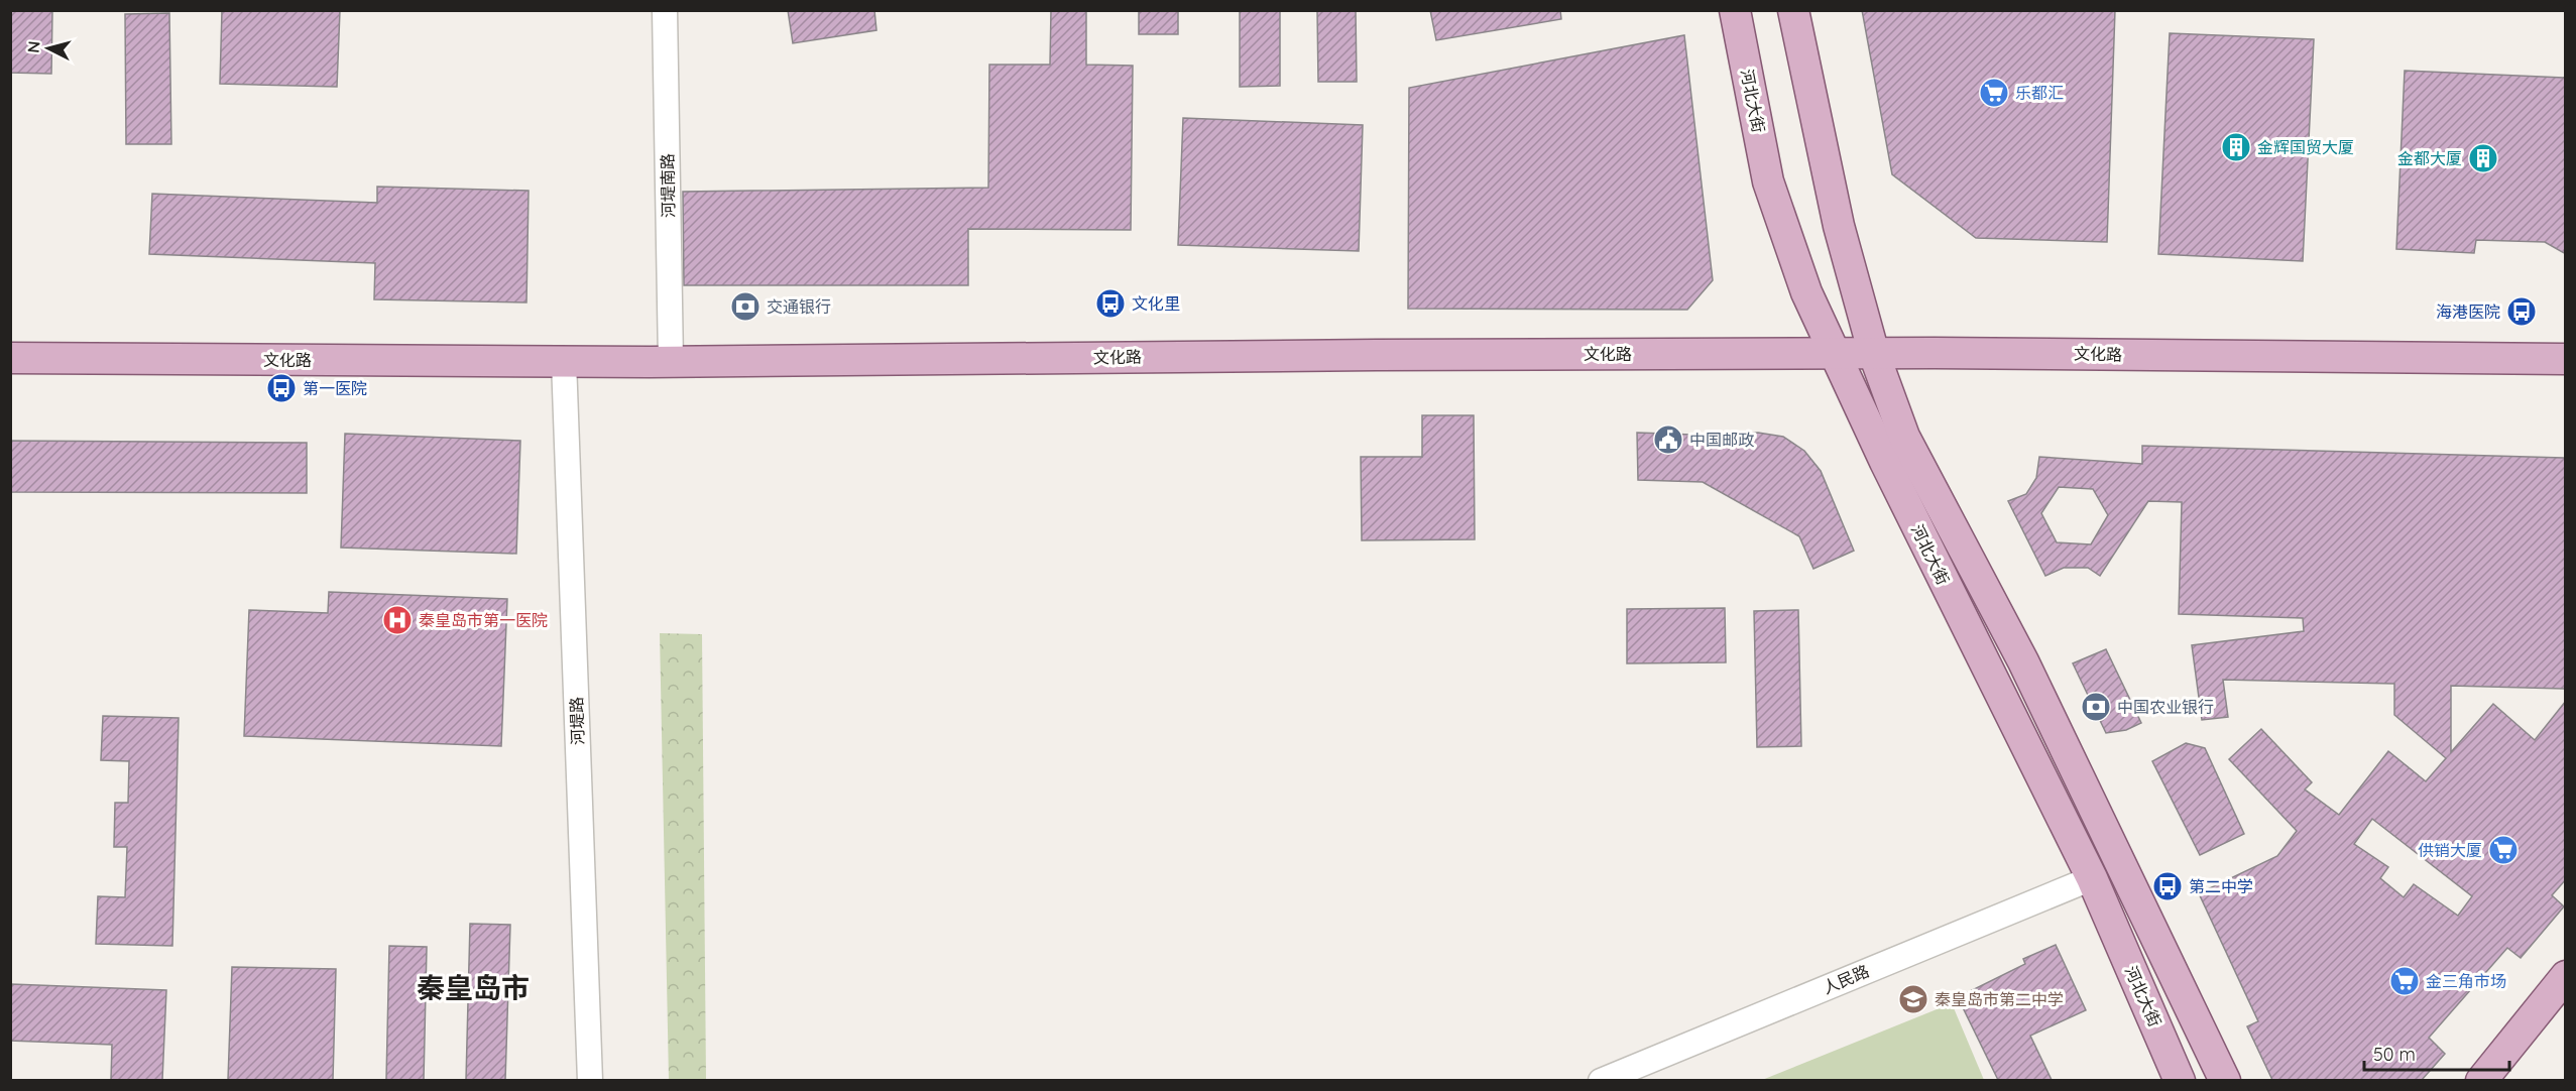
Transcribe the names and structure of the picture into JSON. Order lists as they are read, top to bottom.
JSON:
{
  "streets": {
    "main road": ["河北大街", "文化路"],
    "street": ["河堤南路", "河堤路", "人民路"]
  },
  "crossings": [
    ["河北大街", "文化路"],
    ["河北大街", "人民路"],
    ["河堤南路", "文化路"],
    ["文化路", "河堤路"]
  ],
  "districts": ["秦皇岛市"],
  "places": {
    "supermarket": ["乐都汇", "供销大厦", "金三角市场"],
    "building": ["金辉国贸大厦", "金都大厦"],
    "bus stop": [
      "文化里",
      "海港医院",
      "第一医院",
      "第二中学"
    ],
    "bank": ["交通银行", "中国农业银行"],
    "public building": ["中国邮政"],
    "hospital": ["秦皇岛市第一医院"],
    "school or university": ["秦皇岛市第二中学"]
  },
  "scale_bar": "50 m",
  "north": "left"
}
